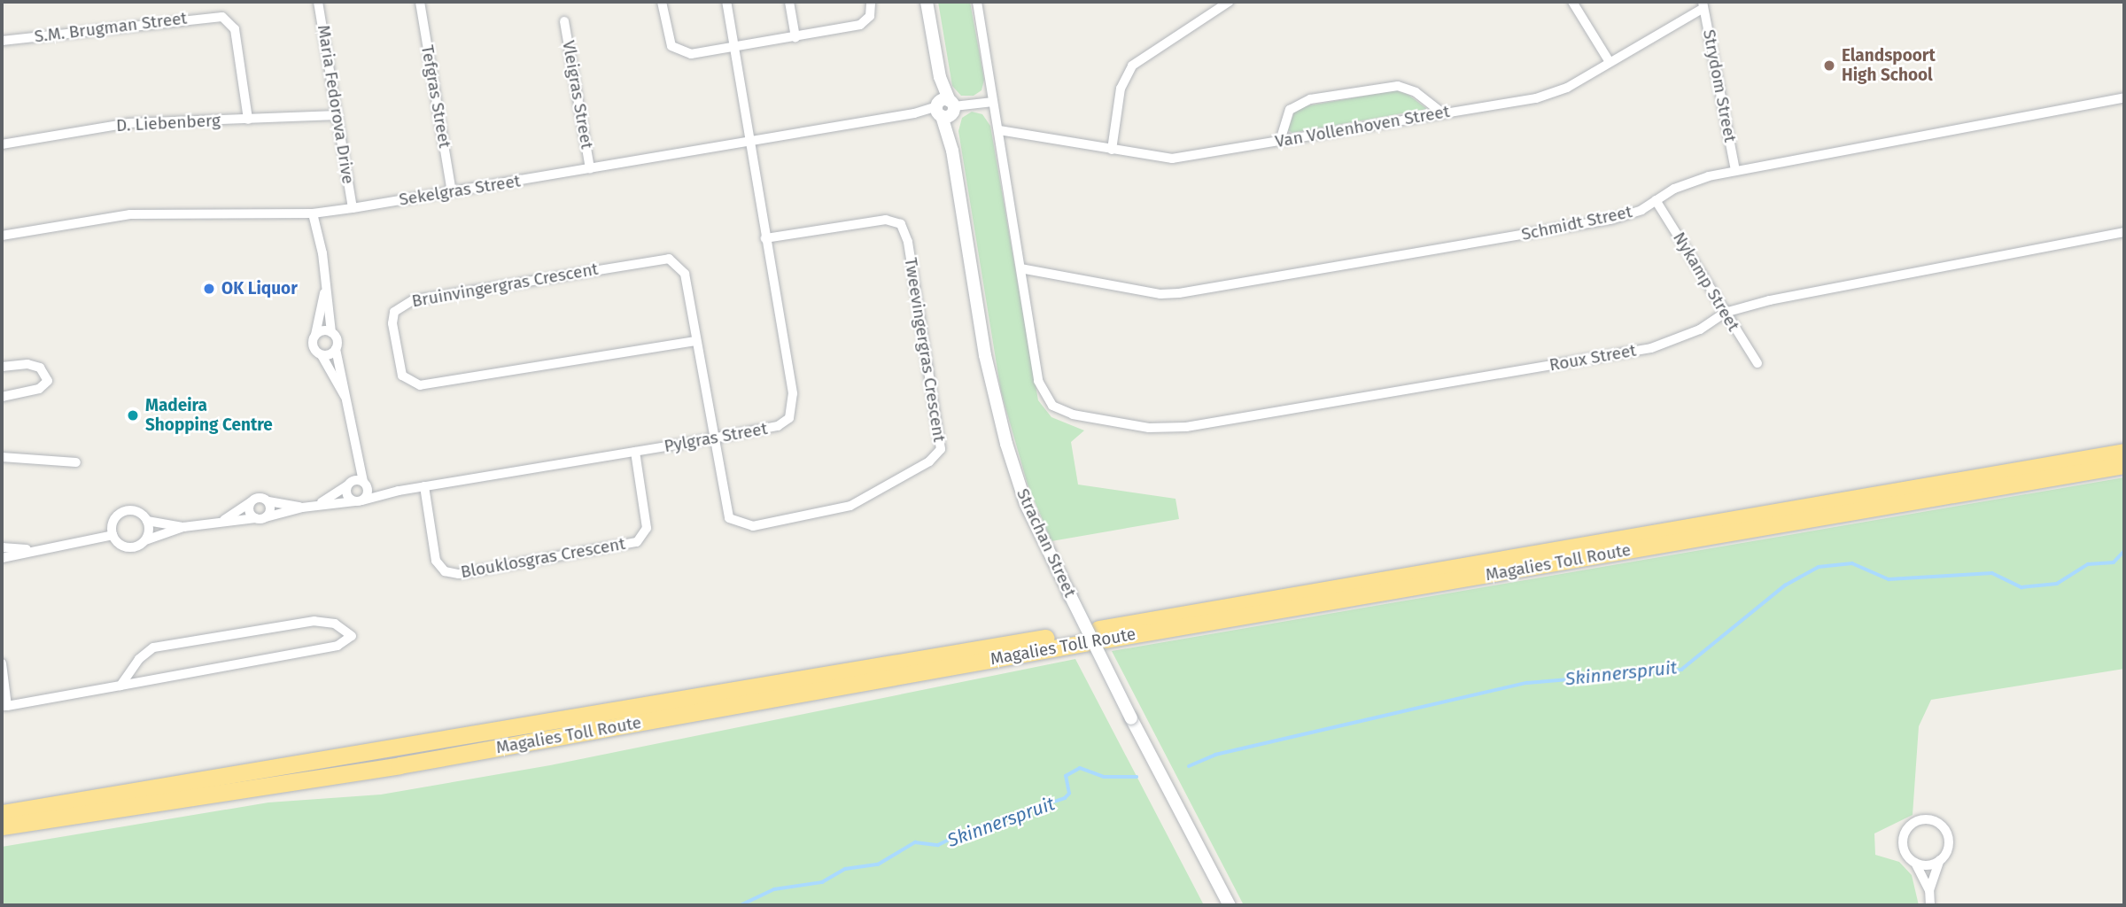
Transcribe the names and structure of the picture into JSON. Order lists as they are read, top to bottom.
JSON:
{
  "streets": {
    "highway": ["Magalies Toll Route"],
    "street": [
      "S.M. Brugman Street",
      "Strydom Street",
      "Vleigras Street",
      "Tefgras Street",
      "Maria Fedorova Drive",
      "D. Liebenberg",
      "Van Vollenhoven Street",
      "Sekelgras Street",
      "Schmidt Street",
      "Nykamp Street",
      "Bruinvingergras Crescent",
      "Tweevingergras Crescent",
      "Roux Street",
      "Pylgras Street",
      "Strachan Street",
      "Blouklosgras Crescent"
    ]
  },
  "crossings": [
    ["S.M. Brugman Street", "D. Liebenberg"],
    ["Strydom Street", "Van Vollenhoven Street"],
    ["Strydom Street", "Schmidt Street"],
    ["Vleigras Street", "Sekelgras Street"],
    ["Tefgras Street", "Sekelgras Street"],
    ["Maria Fedorova Drive", "D. Liebenberg"],
    ["Maria Fedorova Drive", "Sekelgras Street"],
    ["Sekelgras Street", "Pylgras Street"],
    ["Sekelgras Street", "Strachan Street"],
    ["Schmidt Street", "Nykamp Street"],
    ["Schmidt Street", "Roux Street"],
    ["Nykamp Street", "Roux Street"],
    ["Bruinvingergras Crescent", "Tweevingergras Crescent"],
    ["Bruinvingergras Crescent", "Pylgras Street"],
    ["Tweevingergras Crescent", "Pylgras Street"],
    ["Pylgras Street", "Blouklosgras Crescent"]
  ],
  "water": ["Skinnerspruit"],
  "places": ["Elandspoort High School", "OK Liquor", "Madeira Shopping Centre"]
}
